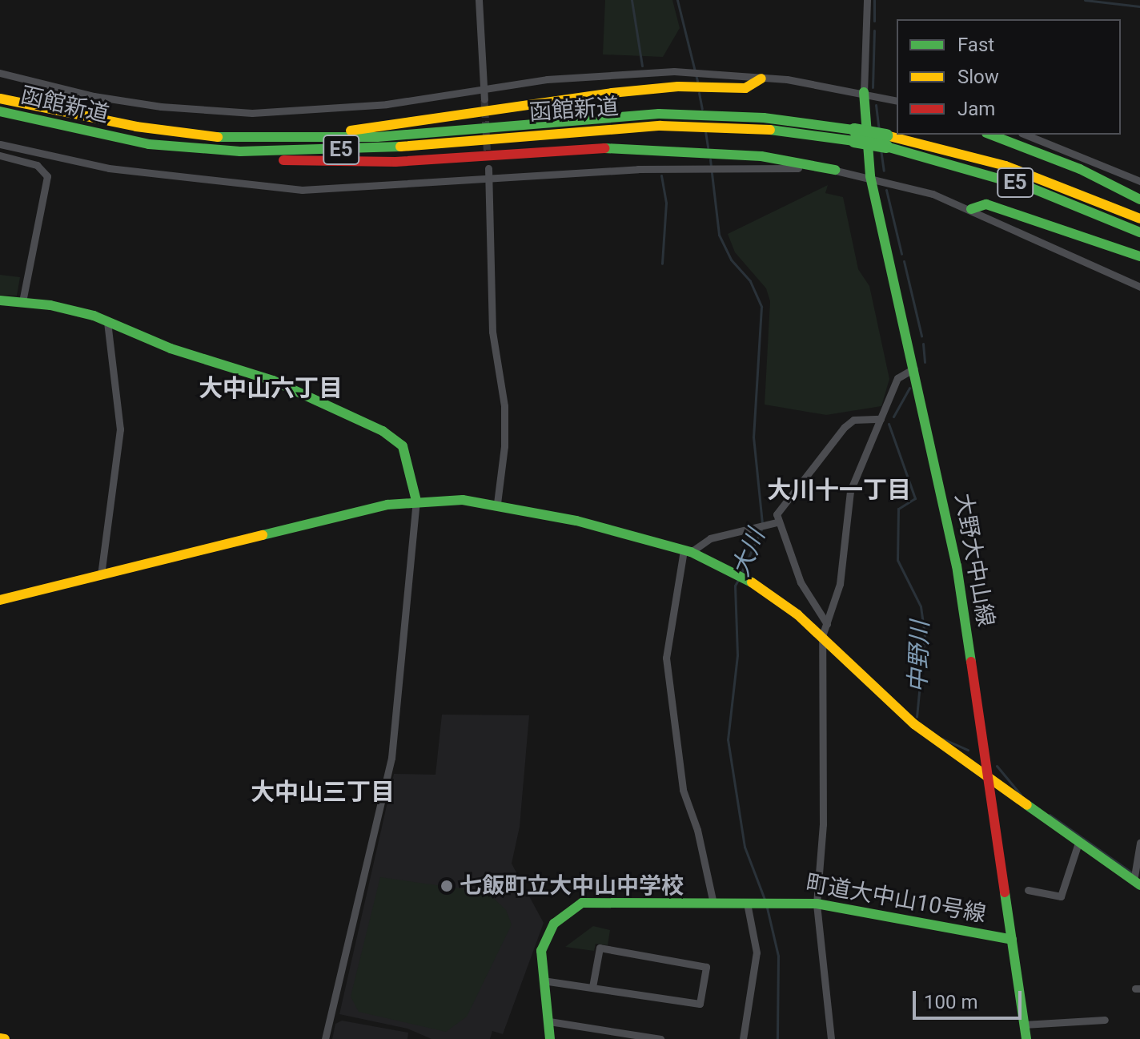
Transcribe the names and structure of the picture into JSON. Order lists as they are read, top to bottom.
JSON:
{
  "streets": {
    "main road": [
      "函館新道",
      "E5",
      "大野大中山線",
      "町道大中山10号線"
    ]
  },
  "crossings": [
    ["大野大中山線", "町道大中山10号線"]
  ],
  "districts": ["大中山六丁目", "大川十一丁目", "大中山三丁目"],
  "water": ["大川", "中野川"],
  "places": ["七飯町立大中山中学校"],
  "legend": ["Fast", "Slow", "Jam"],
  "scale_bar": "100 m"
}
